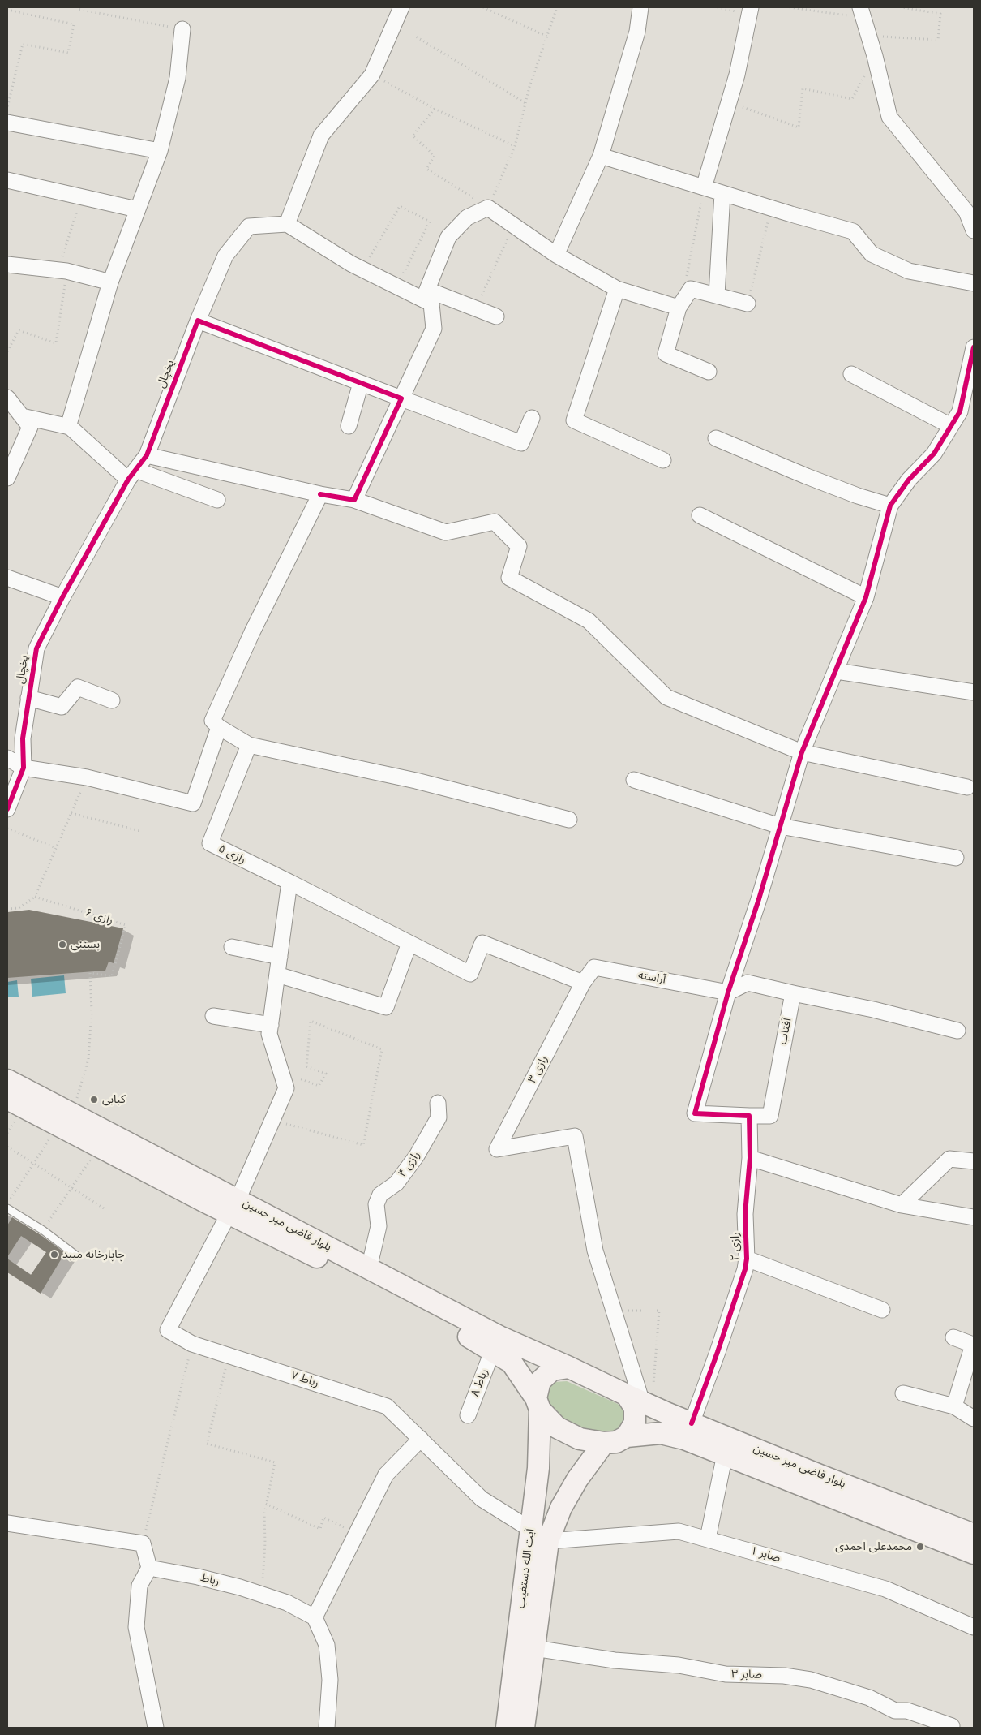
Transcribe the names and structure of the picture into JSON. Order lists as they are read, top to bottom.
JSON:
{
  "streets": {
    "main road": ["بلوار قاضی میر حسین", "آیت الله دستغیب"],
    "street": [
      "یخچال",
      "رازی ۵",
      "آراسته",
      "آفتاب",
      "رازی ۳",
      "رازی ۴",
      "رازی ۲",
      "رباط ۷",
      "رباط ۸",
      "صابر ۱",
      "رباط",
      "صابر ۳"
    ],
    "path": ["رازی ۶"]
  },
  "crossings": [
    ["رازی ۶", "بلوار قاضی میر حسین"],
    ["آراسته", "رازی ۳"],
    ["آفتاب", "رازی ۲"],
    ["رازی ۳", "بلوار قاضی میر حسین"],
    ["رازی ۴", "بلوار قاضی میر حسین"],
    ["بلوار قاضی میر حسین", "رازی ۲"],
    ["بلوار قاضی میر حسین", "رباط ۷"],
    ["بلوار قاضی میر حسین", "رباط ۸"],
    ["بلوار قاضی میر حسین", "آیت الله دستغیب"],
    ["رباط ۷", "صابر ۱"],
    ["رباط ۷", "آیت الله دستغیب"],
    ["صابر ۱", "آیت الله دستغیب"],
    ["آیت الله دستغیب", "صابر ۳"]
  ],
  "places": [
    "بستنی",
    "کبابی",
    "چاپارخانه میبد",
    "محمدعلی احمدی"
  ]
}
